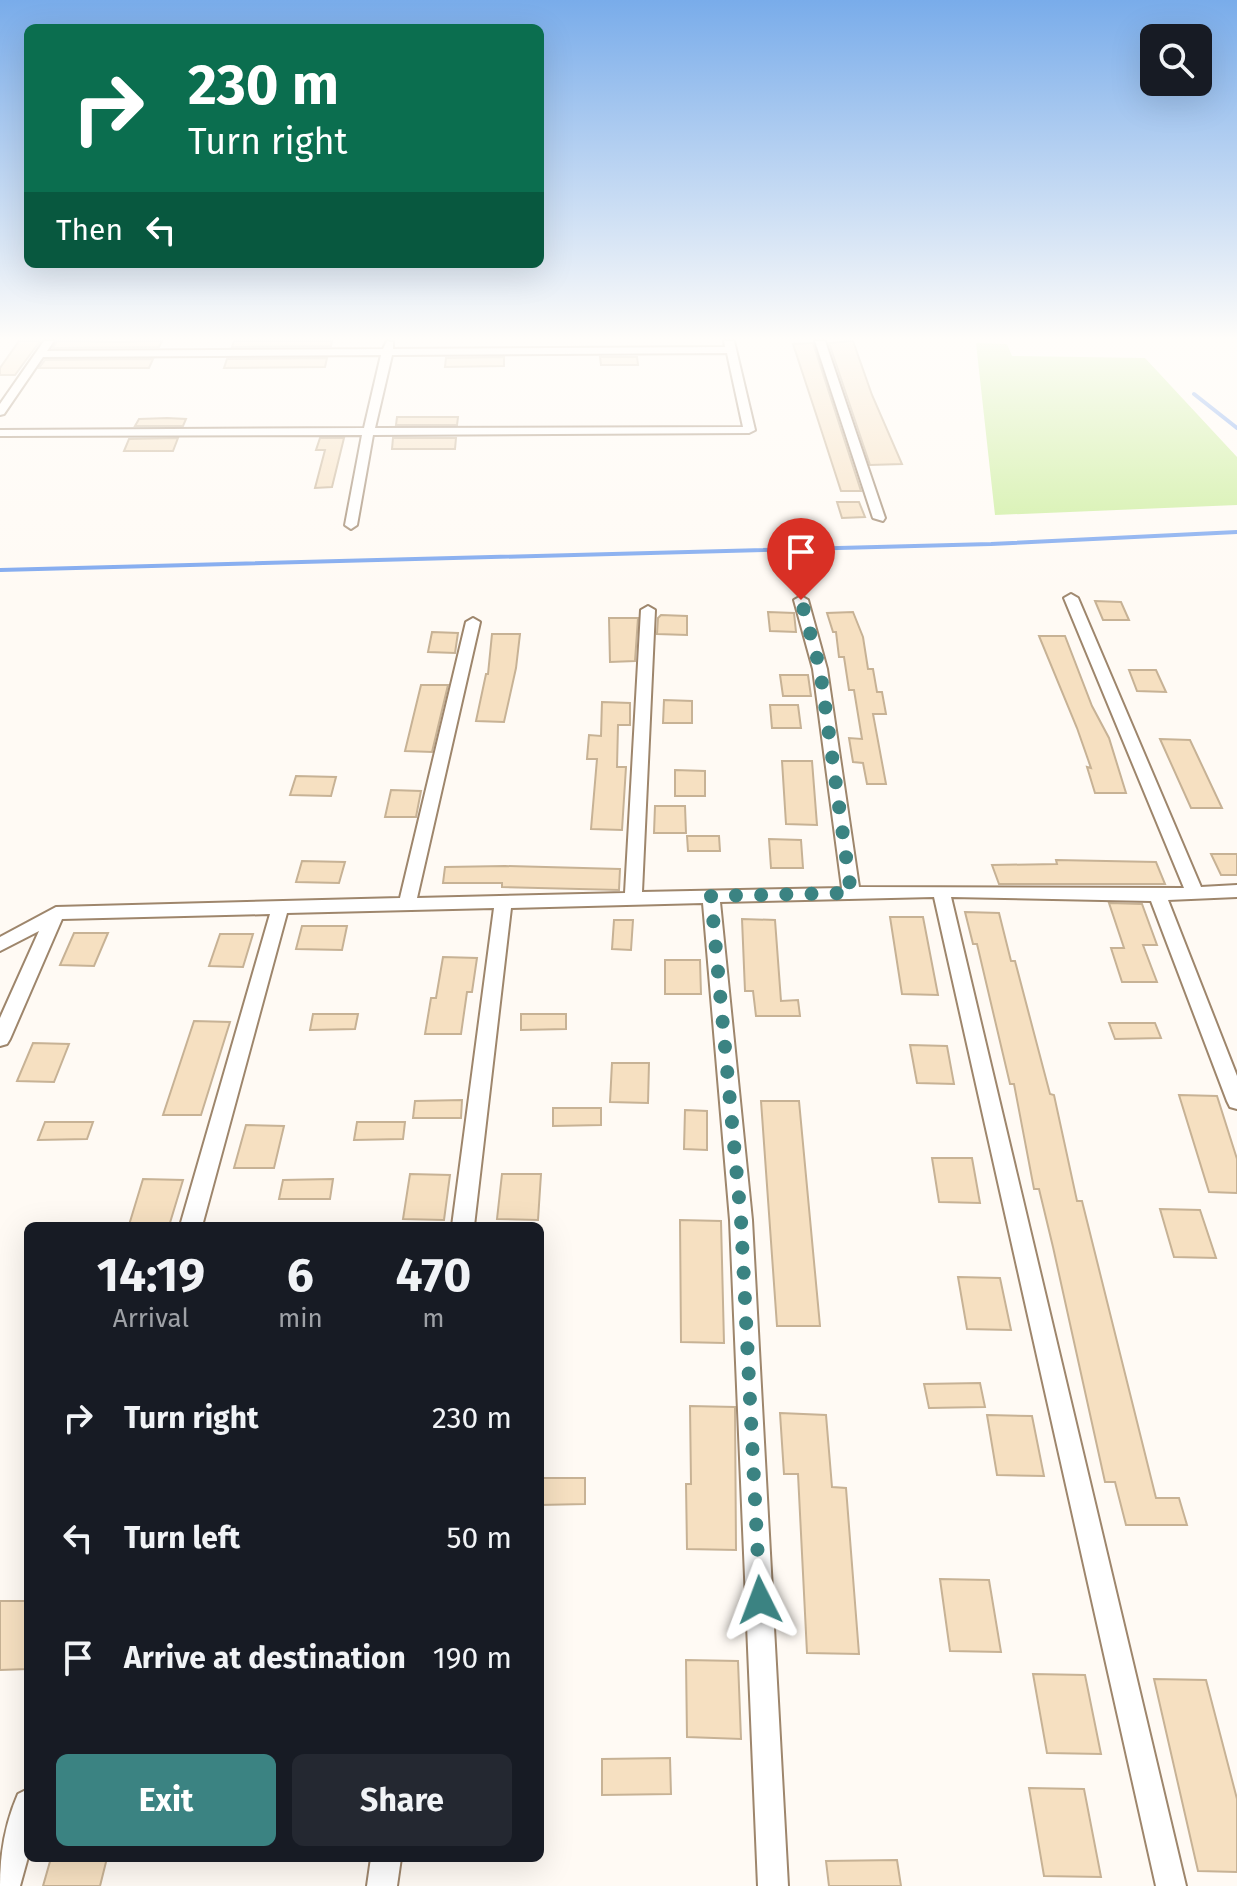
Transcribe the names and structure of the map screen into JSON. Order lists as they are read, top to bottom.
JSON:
{
  "page": {
    "turn": ["230 m", "Turn right"],
    "then": "Then",
    "eta": [
      "14:19",
      "Arrival",
      "6",
      "min",
      "470",
      "m"
    ],
    "list": [
      {
        "name": "Turn right",
        "value": "230 m"
      },
      {
        "name": "Turn left",
        "value": "50 m"
      },
      {
        "name": "Arrive at destination",
        "value": "190 m"
      }
    ],
    "buttons": ["Exit", "Share"]
  }
}
